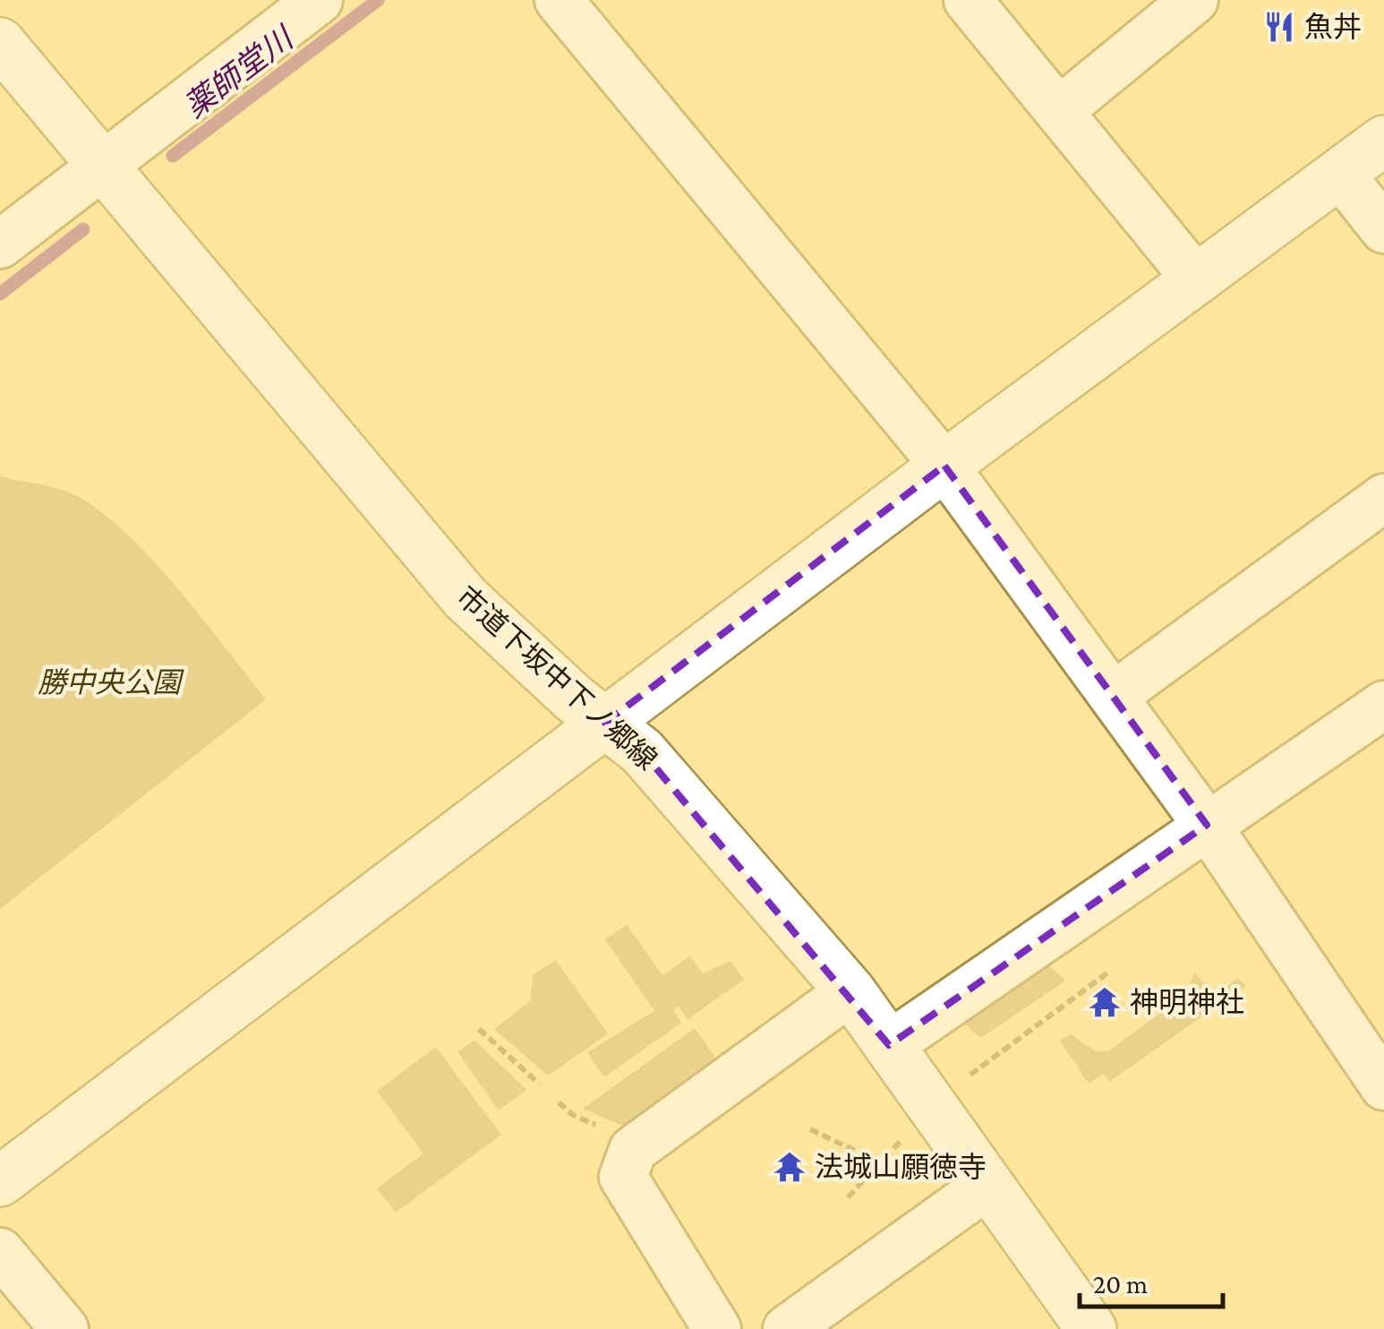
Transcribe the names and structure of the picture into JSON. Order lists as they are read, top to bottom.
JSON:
{
  "streets": {
    "street": ["市道下坂中下ノ郷線"]
  },
  "water": ["薬師堂川"],
  "parks": ["勝中央公園"],
  "places": {
    "restaurant": ["魚丼"],
    "temple": ["神明神社", "法城山願徳寺"]
  },
  "scale_bar": "20 m"
}
